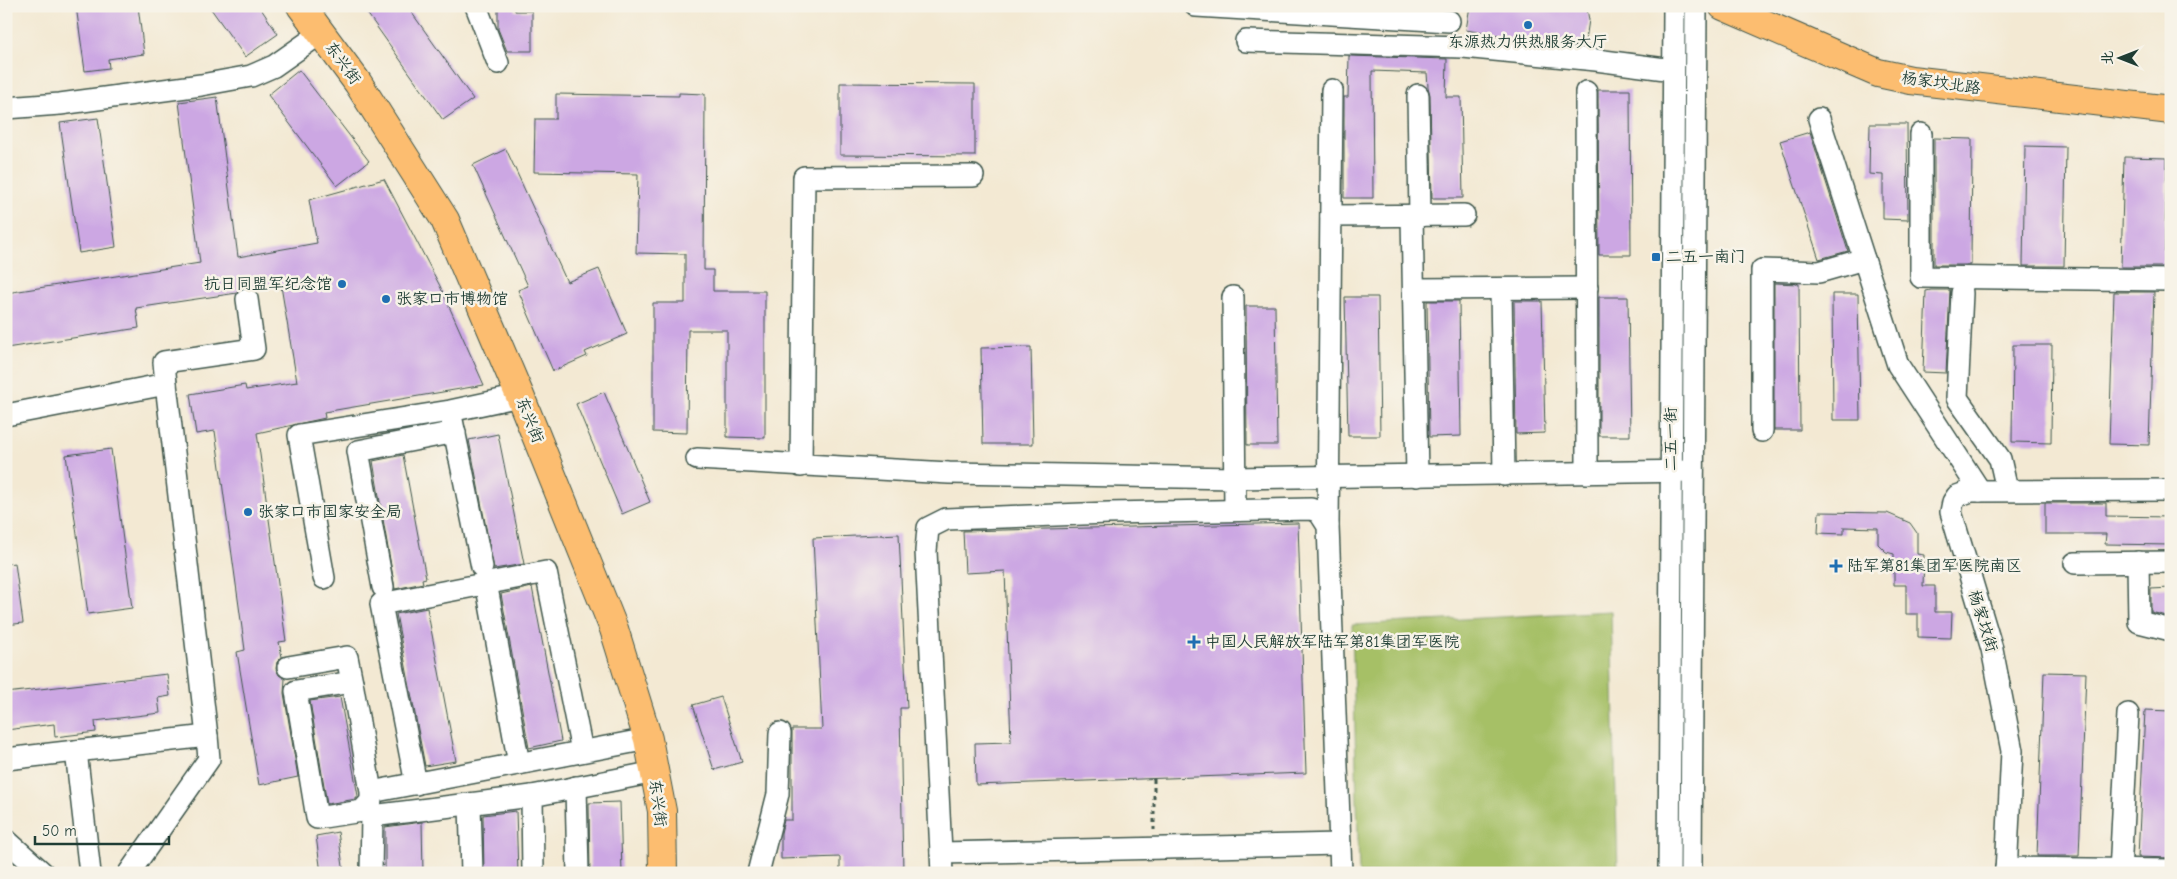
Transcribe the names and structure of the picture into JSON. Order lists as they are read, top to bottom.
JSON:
{
  "streets": {
    "main road": ["东兴街", "杨家坟北路"],
    "street": ["二五一街", "杨家坟街"]
  },
  "places": {
    "other": [
      "东源热力供热服务大厅",
      "抗日同盟军纪念馆",
      "张家口市博物馆",
      "张家口市国家安全局"
    ],
    "transit": ["二五一南门"],
    "health": ["陆军第81集团军医院南区", "中国人民解放军陆军第81集团军医院"]
  },
  "scale_bar": "50 m",
  "north": "left"
}
